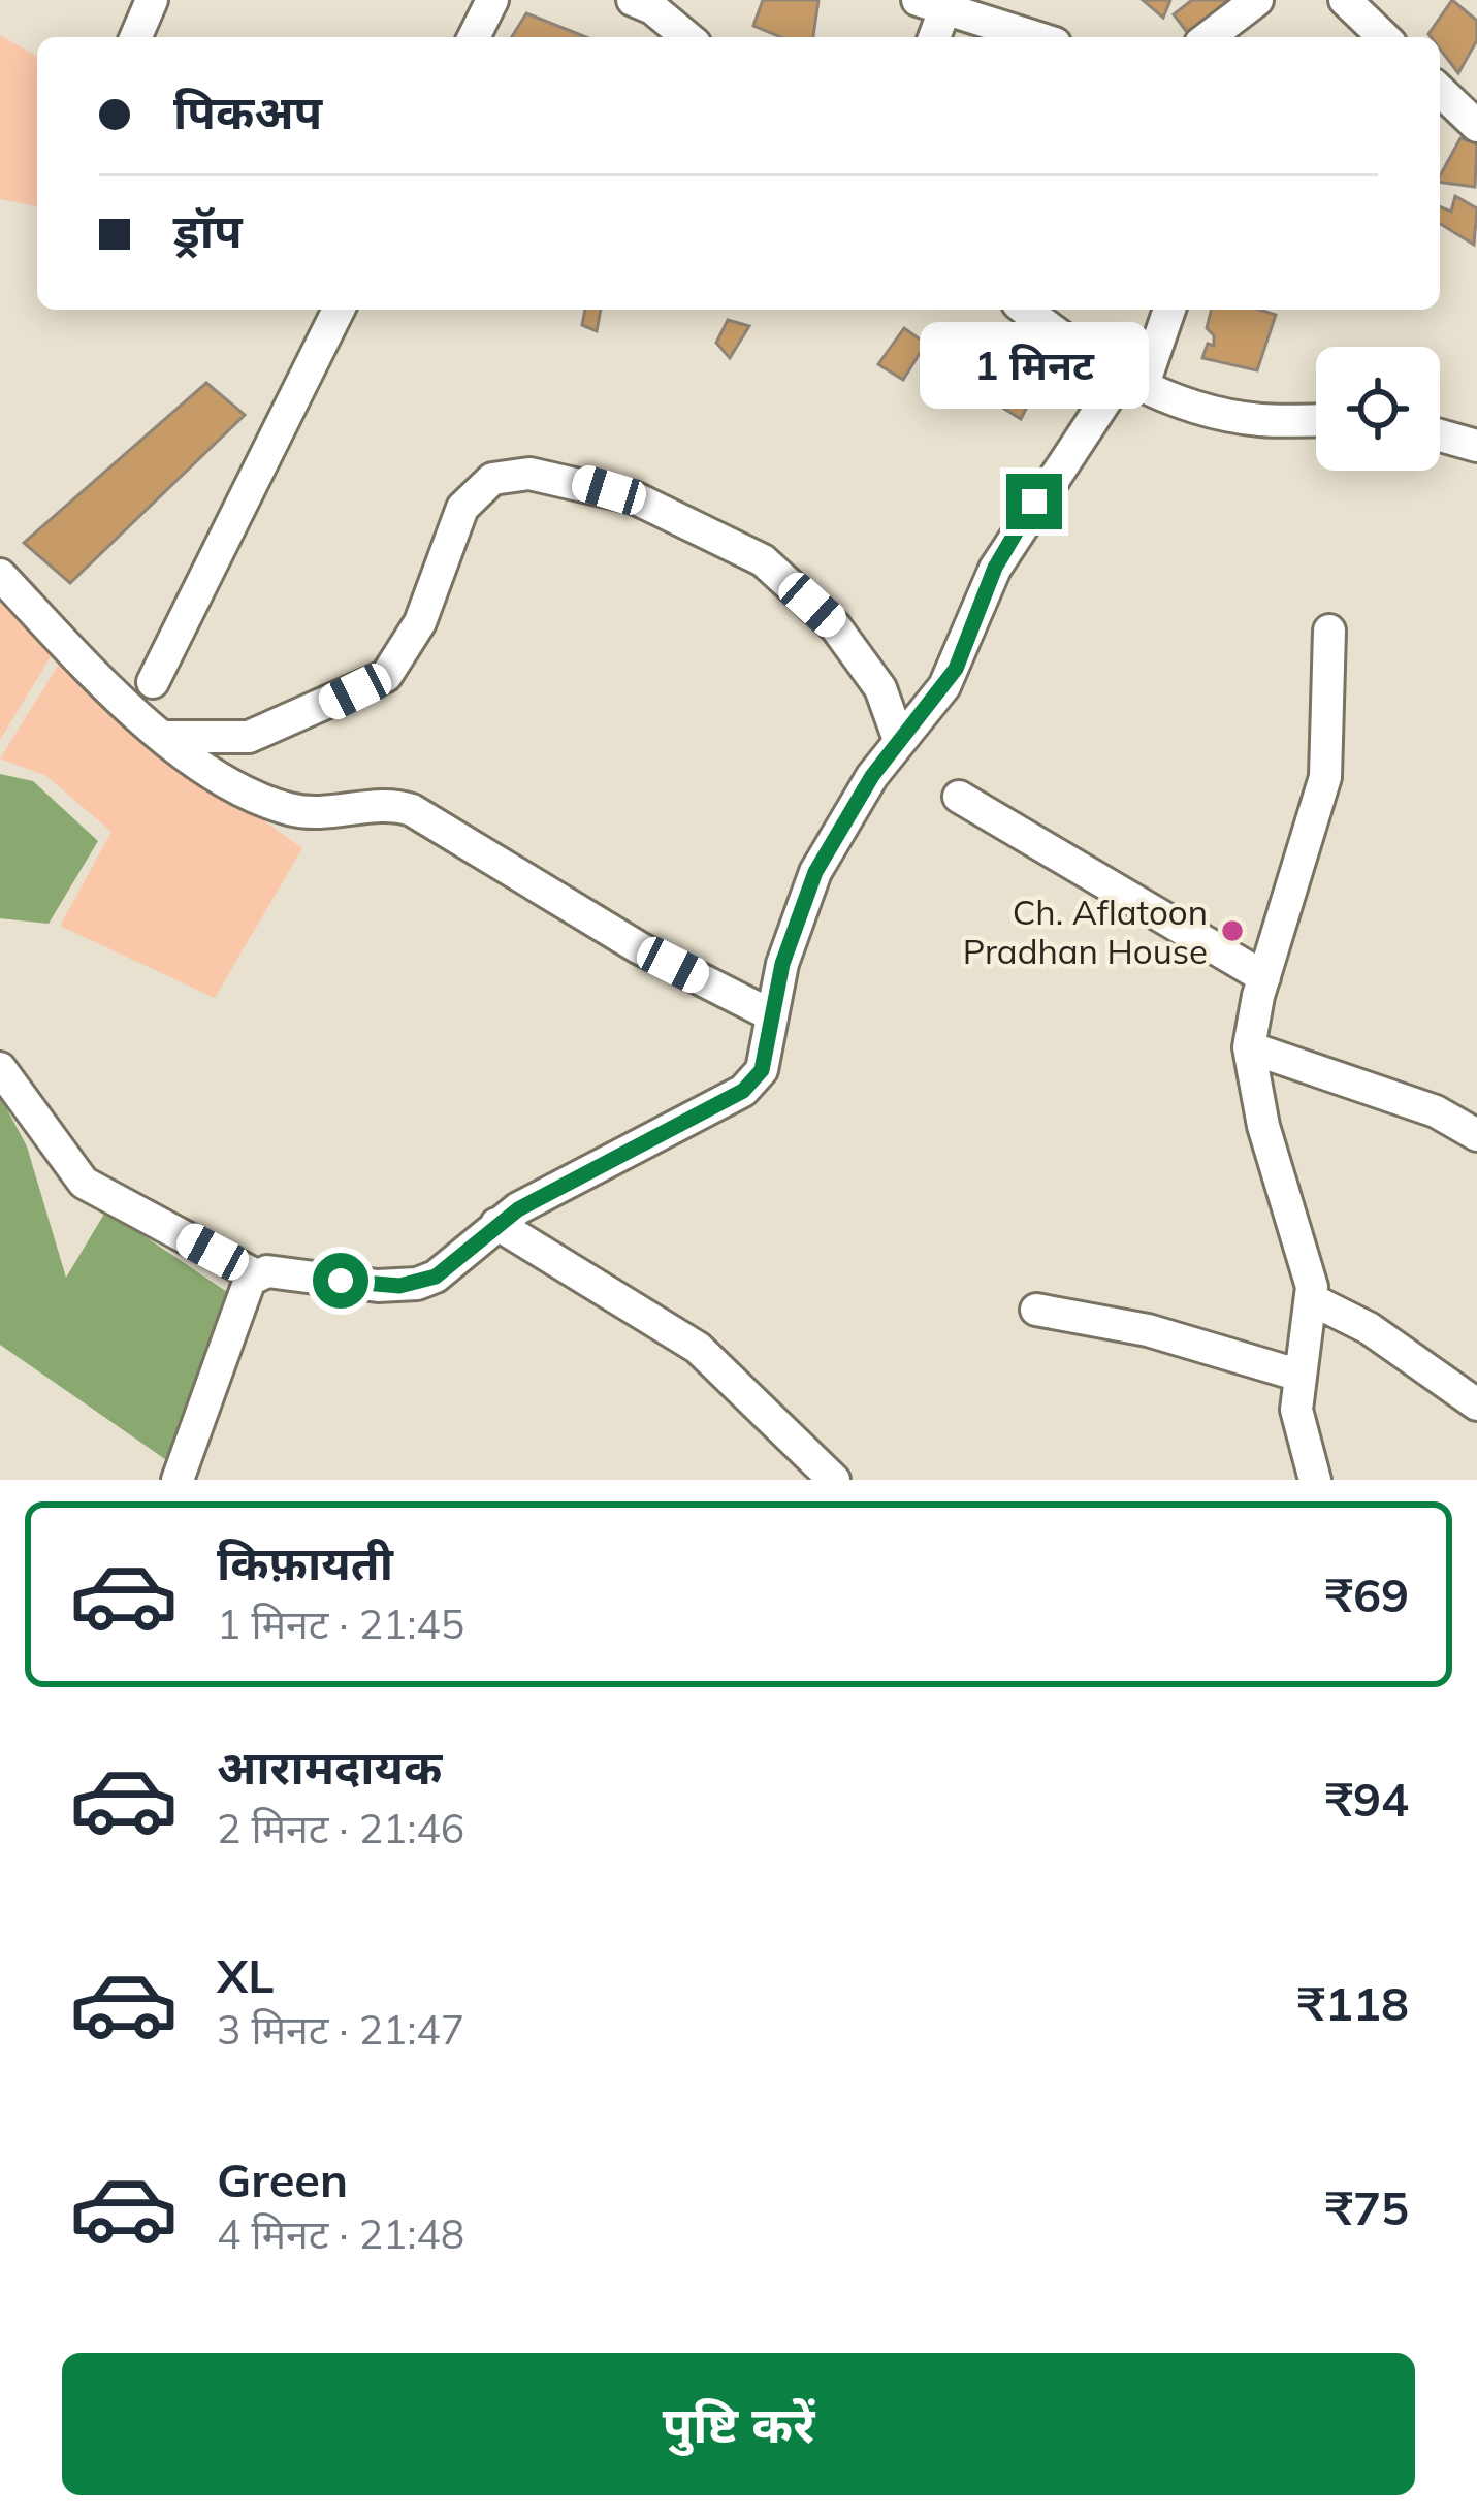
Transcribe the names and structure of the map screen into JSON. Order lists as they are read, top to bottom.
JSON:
{
  "places": ["Ch. Aflatoon Pradhan House"],
  "page": {
    "banner": ["पिकअप", "ड्रॉप"],
    "bubble": "1 मिनट",
    "list": [
      {
        "name": "किफ़ायती",
        "note": "1 मिनट · 21:45",
        "value": "₹69"
      },
      {
        "name": "आरामदायक",
        "note": "2 मिनट · 21:46",
        "value": "₹94"
      },
      {
        "name": "XL",
        "note": "3 मिनट · 21:47",
        "value": "₹118"
      },
      {
        "name": "Green",
        "note": "4 मिनट · 21:48",
        "value": "₹75"
      }
    ],
    "buttons": "पुष्टि करें"
  }
}
